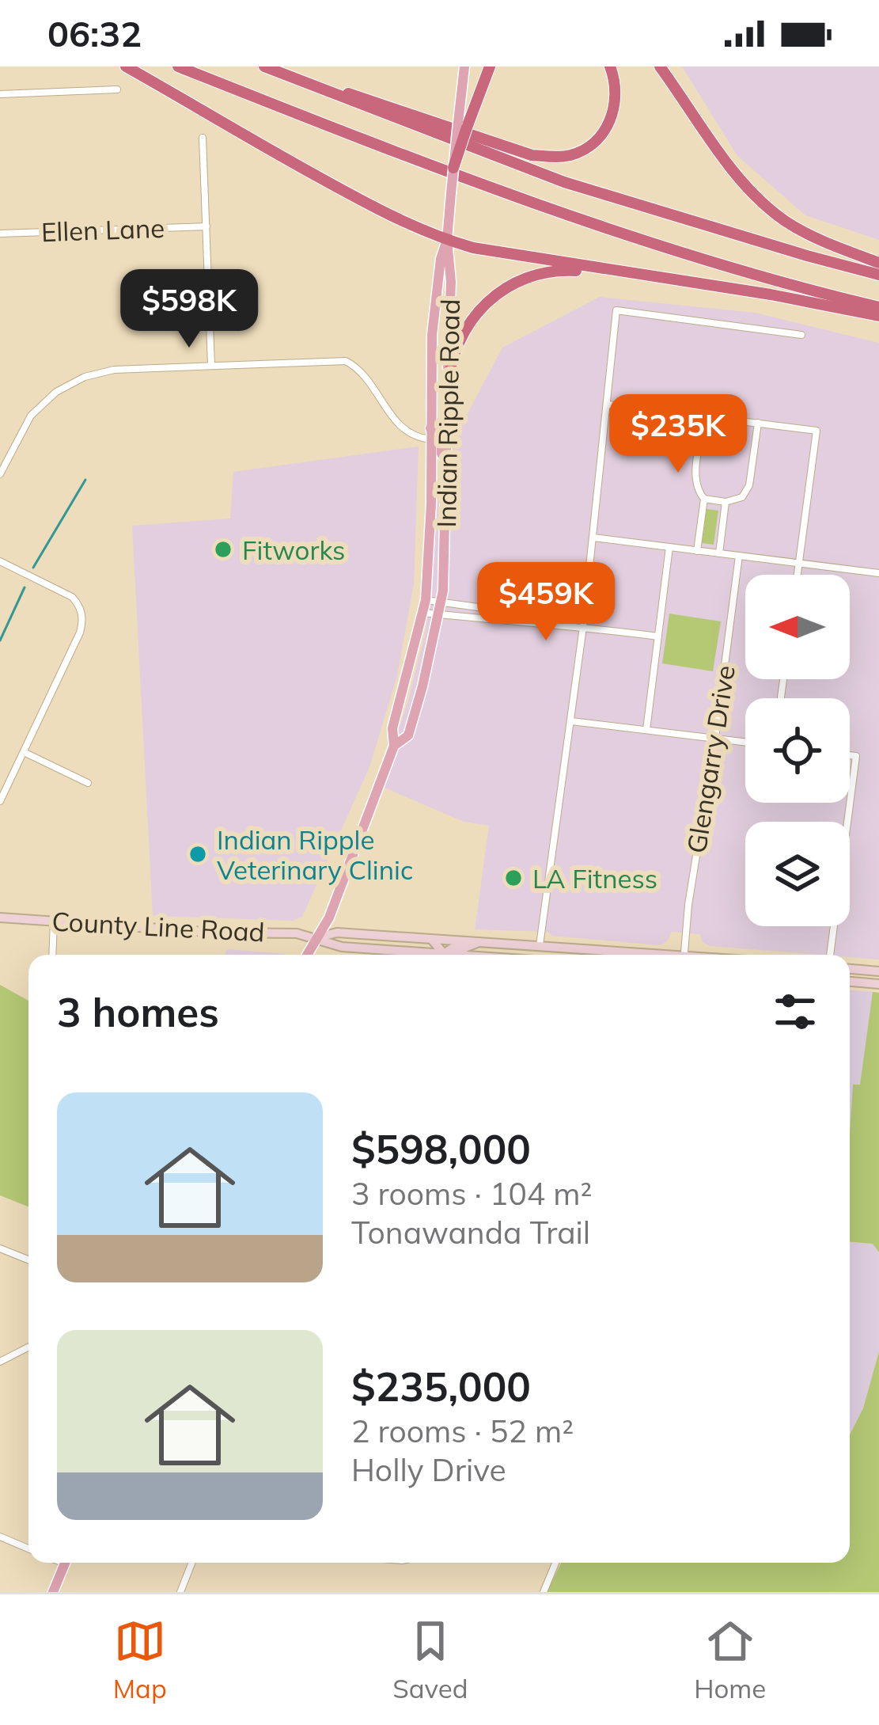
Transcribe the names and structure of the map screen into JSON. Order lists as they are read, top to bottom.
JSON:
{
  "streets": {
    "main road": ["Indian Ripple Road", "County Line Road"],
    "street": ["Ellen Lane", "Glengarry Drive"]
  },
  "crossings": [
    ["Indian Ripple Road", "County Line Road"]
  ],
  "places": ["Fitworks", "Indian Ripple Veterinary Clinic", "LA Fitness"],
  "north": "left",
  "page": {
    "status": "06:32",
    "price": ["$598K", "$235K", "$459K"],
    "heading": "3 homes",
    "list": [
      {
        "name": "$598,000",
        "note": "3 rooms · 104 m² · Tonawanda Trail"
      },
      {
        "name": "$235,000",
        "note": "2 rooms · 52 m² · Holly Drive"
      }
    ],
    "tabs": ["Map", "Saved", "Home"]
  }
}
